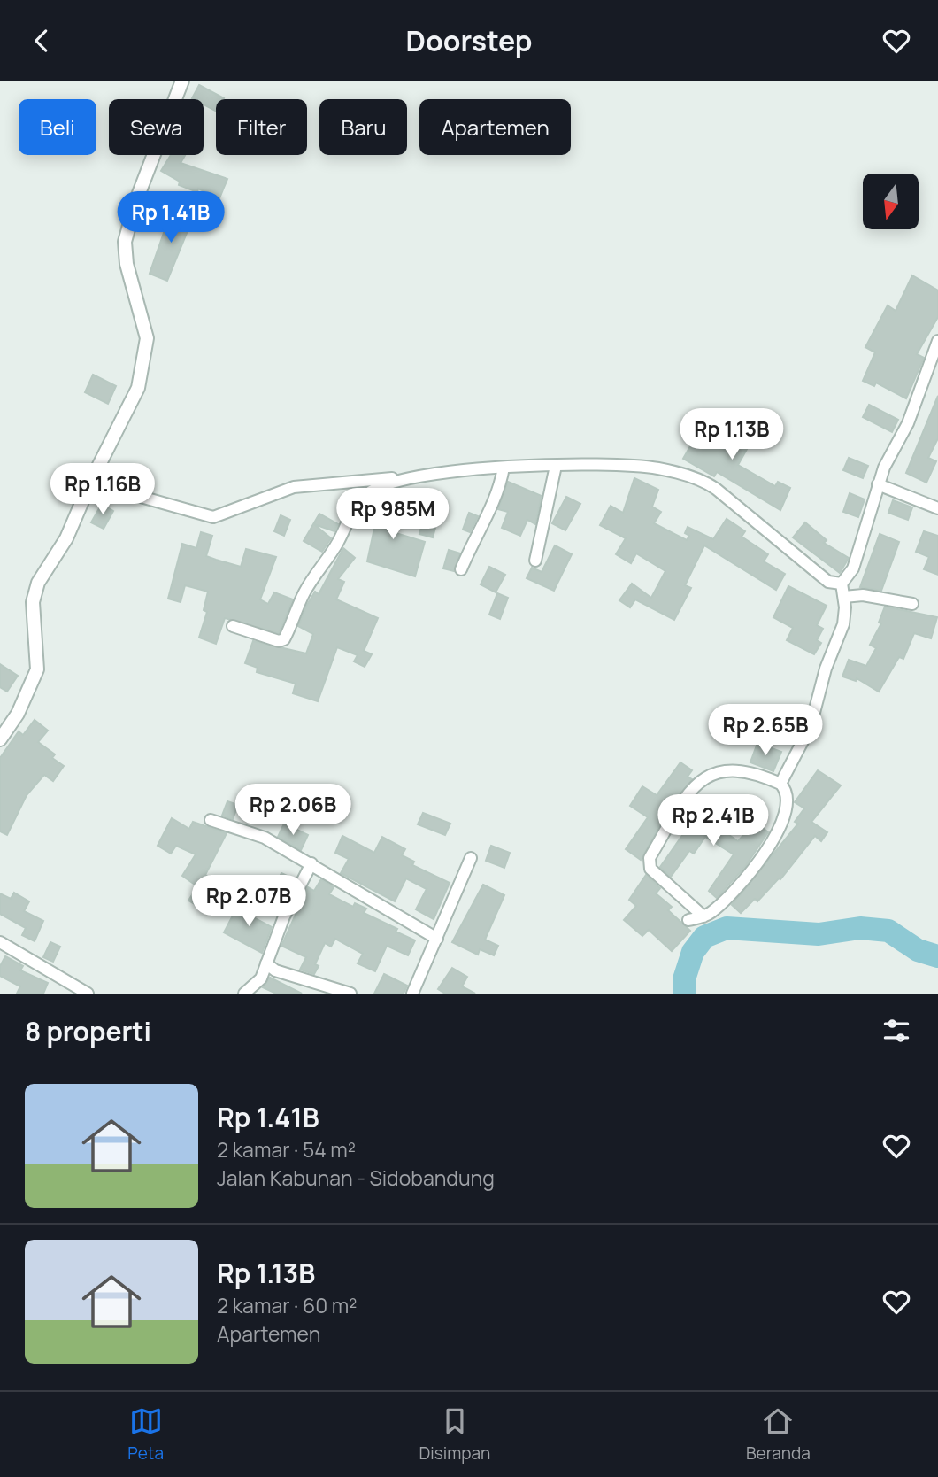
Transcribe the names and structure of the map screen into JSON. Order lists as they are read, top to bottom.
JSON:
{
  "north": "bottom",
  "page": {
    "header": "Doorstep",
    "chip": [
      "Beli",
      "Sewa",
      "Filter",
      "Baru",
      "Apartemen"
    ],
    "price": [
      "Rp 1.41B",
      "Rp 1.13B",
      "Rp 1.16B",
      "Rp 985M",
      "Rp 2.65B",
      "Rp 2.06B",
      "Rp 2.41B",
      "Rp 2.07B"
    ],
    "heading": "8 properti",
    "list": [
      {
        "name": "Rp 1.41B",
        "note": "2 kamar · 54 m² · Jalan Kabunan - Sidobandung"
      },
      {
        "name": "Rp 1.13B",
        "note": "2 kamar · 60 m² · Apartemen"
      }
    ],
    "tabs": ["Peta", "Disimpan", "Beranda"]
  }
}
